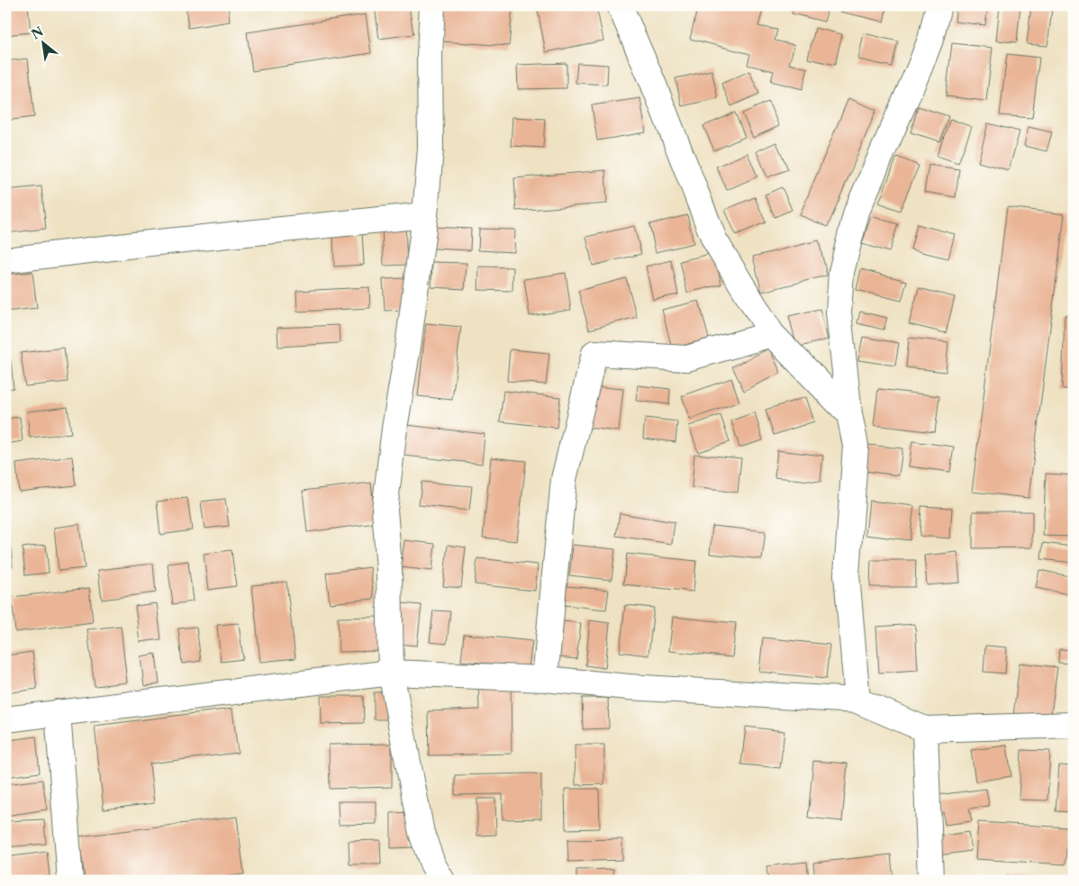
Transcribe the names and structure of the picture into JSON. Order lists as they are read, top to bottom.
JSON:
{
  "north": "top left"
}
